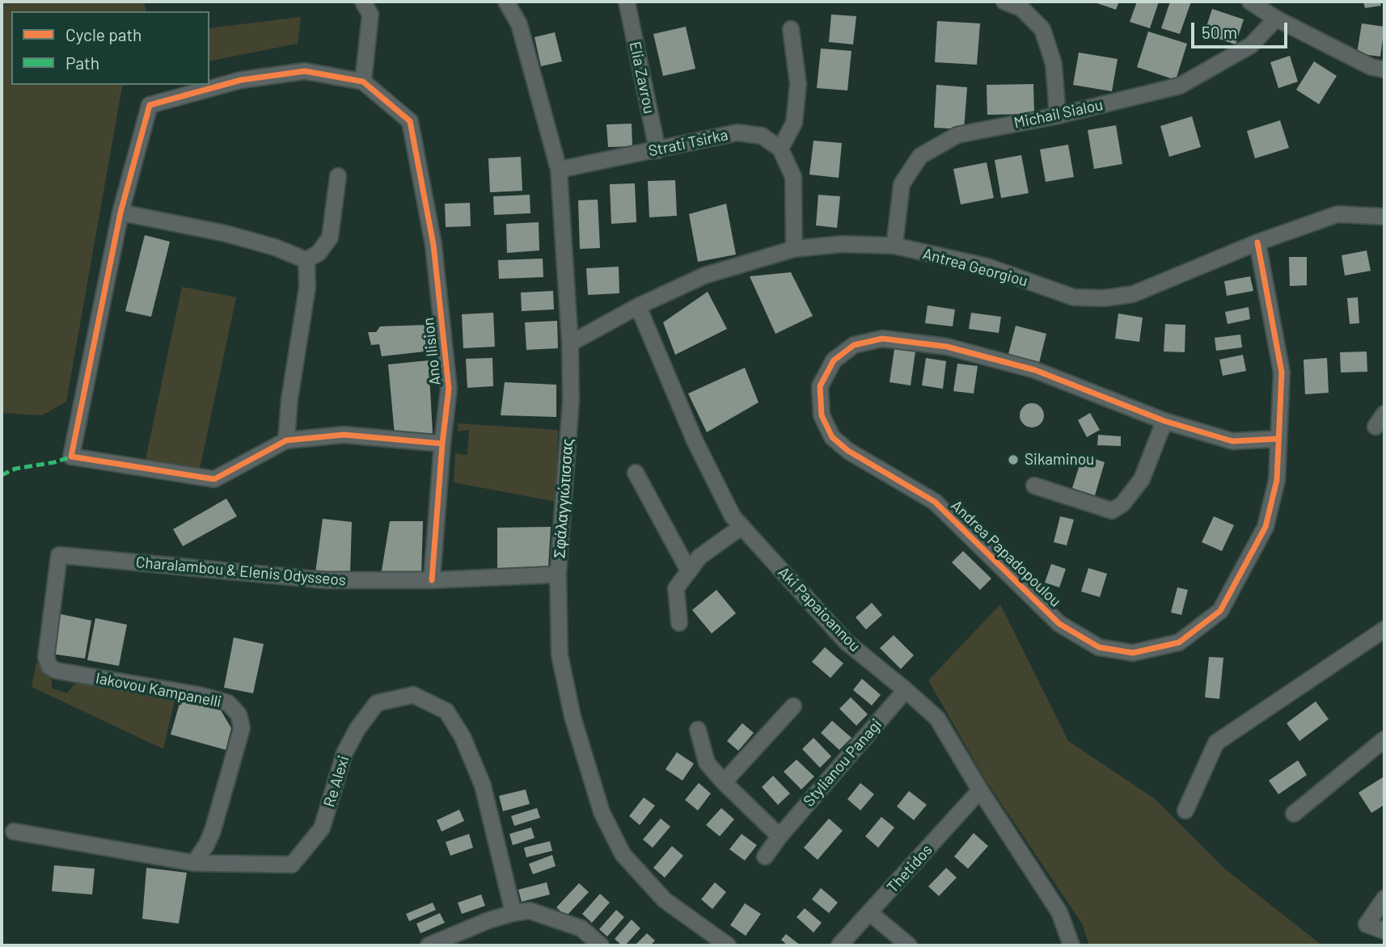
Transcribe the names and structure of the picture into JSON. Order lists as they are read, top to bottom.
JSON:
{
  "streets": {
    "street": [
      "Elia Zavrou",
      "Michail Sialou",
      "Strati Tsirka",
      "Antrea Georgiou",
      "Ano Ilision",
      "Σφάλαγγιώτισσας",
      "Andrea Papadopoulou",
      "Charalambou & Elenis Odysseos",
      "Aki Papaioannou",
      "Iakovou Kampanelli",
      "Stylianou Panagi",
      "Re Alexi",
      "Thetidos"
    ]
  },
  "crossings": [
    ["Elia Zavrou", "Strati Tsirka"],
    ["Michail Sialou", "Antrea Georgiou"],
    ["Strati Tsirka", "Σφάλαγγιώτισσας"],
    ["Antrea Georgiou", "Σφάλαγγιώτισσας"],
    ["Antrea Georgiou", "Andrea Papadopoulou"],
    ["Antrea Georgiou", "Aki Papaioannou"],
    ["Ano Ilision", "Charalambou & Elenis Odysseos"],
    ["Σφάλαγγιώτισσας", "Charalambou & Elenis Odysseos"],
    ["Charalambou & Elenis Odysseos", "Iakovou Kampanelli"],
    ["Aki Papaioannou", "Stylianou Panagi"],
    ["Aki Papaioannou", "Thetidos"],
    ["Iakovou Kampanelli", "Re Alexi"]
  ],
  "places": ["Sikaminou"],
  "legend": ["Cycle path", "Path"],
  "scale_bar": "50 m"
}
